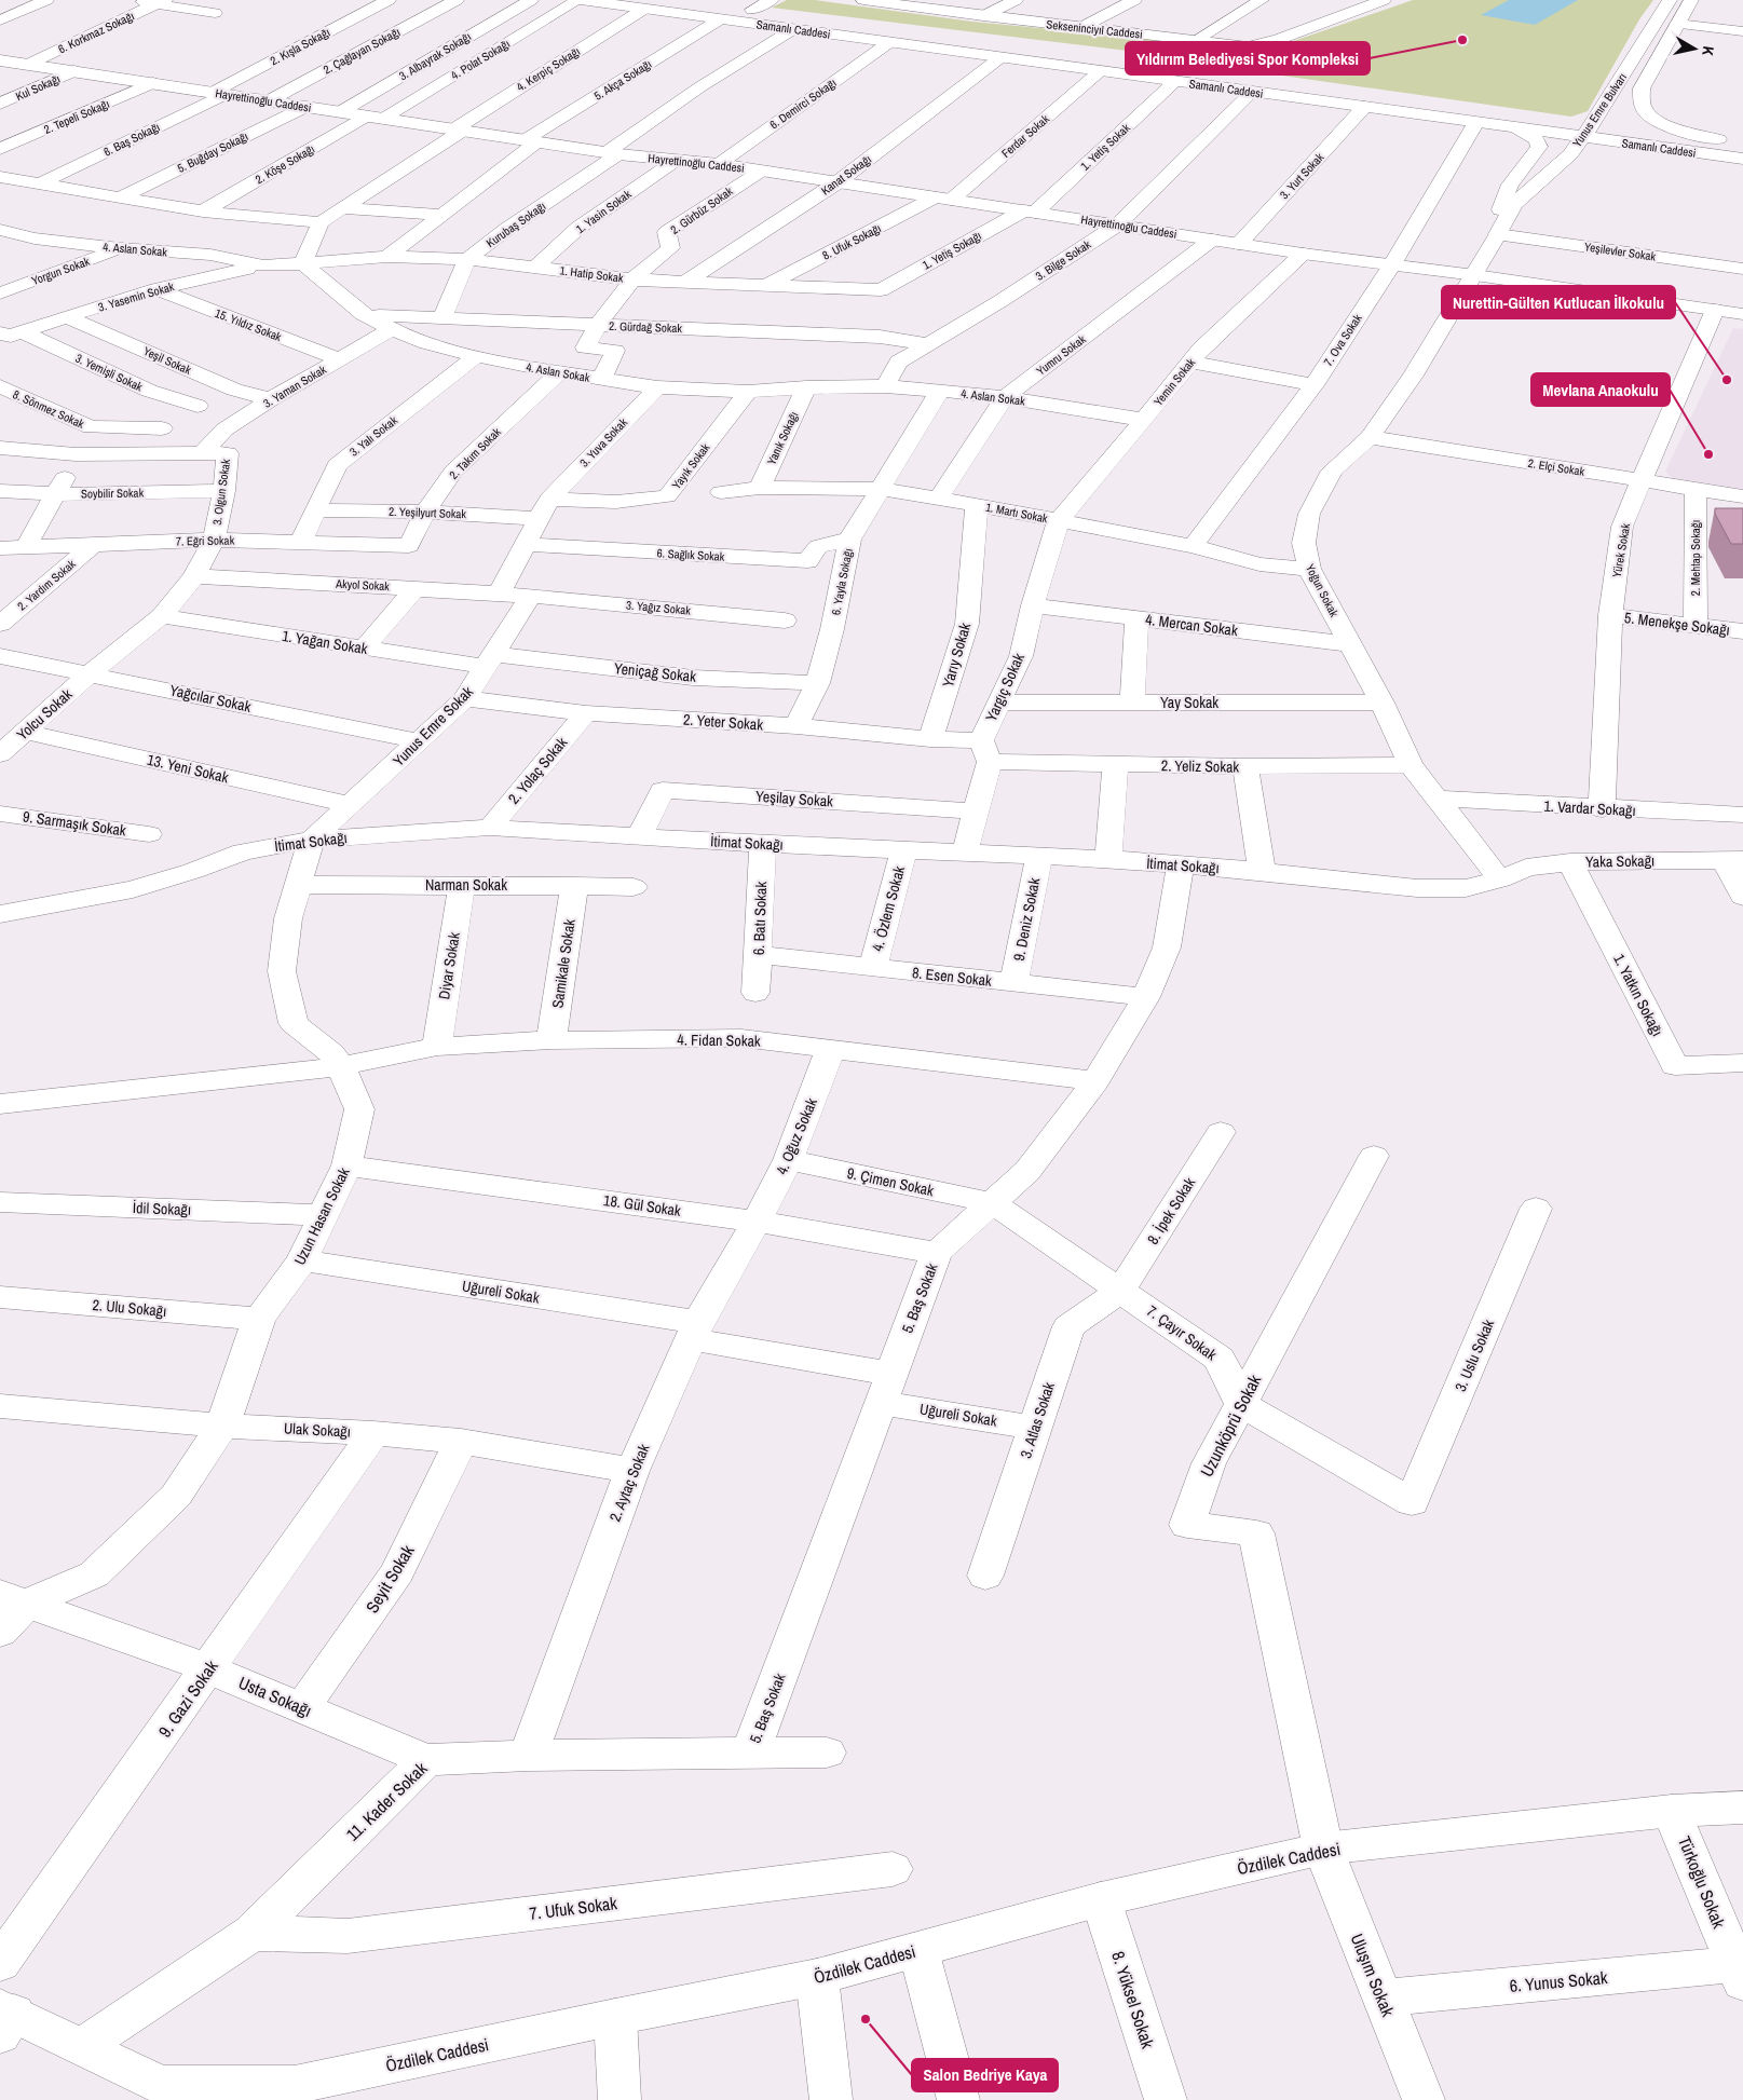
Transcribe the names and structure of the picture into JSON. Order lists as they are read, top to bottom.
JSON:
{
  "streets": {
    "street": [
      "Samanlı Caddesi",
      "Sekseninciyıl Caddesi",
      "6. Korkmaz Sokağı",
      "2. Kışla Sokağı",
      "2. Çağlayan Sokağı",
      "3. Albayrak Sokağı",
      "4. Polat Sokağı",
      "4. Kerpiç Sokağı",
      "5. Akça Sokağı",
      "Kul Sokağı",
      "Hayrettinoğlu Caddesi",
      "6. Demirci Sokağı",
      "Yunus Emre Bulvarı",
      "2. Tepeli Sokağı",
      "Ferdar Sokak",
      "6. Baş Sokağı",
      "1. Yetiş Sokak",
      "5. Buğday Sokağı",
      "2. Köşe Sokağı",
      "Kanat Sokağı",
      "3. Yurt Sokak",
      "2. Gürbüz Sokak",
      "1. Yasin Sokak",
      "Kurubaş Sokağı",
      "8. Ufuk Sokağı",
      "4. Aslan Sokak",
      "1. Yetiş Sokağı",
      "Yeşilevler Sokak",
      "3. Bilge Sokak",
      "Yorgun Sokak",
      "1. Hatip Sokak",
      "3. Yasemin Sokak",
      "15. Yıldız Sokak",
      "2. Gürdağ Sokak",
      "7. Ova Sokak",
      "Yumru Sokak",
      "Yeşil Sokak",
      "3. Yemişli Sokak",
      "Yemin Sokak",
      "3. Yaman Sokak",
      "8. Sönmez Sokak",
      "3. Yalı Sokak",
      "Yanık Sokağı",
      "3. Yuva Sokak",
      "2. Takım Sokak",
      "Yayık Sokak",
      "2. Elçi Sokak",
      "3. Olgun Sokak",
      "Soybilir Sokak",
      "2. Yeşilyurt Sokak",
      "1. Martı Sokak",
      "7. Eğri Sokak",
      "Yürek Sokak",
      "6. Sağlık Sokak",
      "2. Mehtap Sokağı",
      "6. Yayla Sokağı",
      "2. Yardım Sokak",
      "Akyol Sokak",
      "Yoğun Sokak",
      "3. Yağız Sokak",
      "5. Menekşe Sokağı",
      "4. Mercan Sokak",
      "1. Yağan Sokak",
      "Yarıy Sokak",
      "Yeniçağ Sokak",
      "Yargıç Sokak",
      "Yağcılar Sokak",
      "Yay Sokak",
      "Yolcu Sokak",
      "2. Yeter Sokak",
      "Yunus Emre Sokak",
      "2. Yeliz Sokak",
      "13. Yeni Sokak",
      "2. Yolaç Sokak",
      "Yeşilay Sokak",
      "1. Vardar Sokağı",
      "9. Sarmaşık Sokak",
      "İtimat Sokağı",
      "Yaka Sokağı",
      "Narman Sokak",
      "4. Özlem Sokak",
      "6. Batı Sokak",
      "9. Deniz Sokak",
      "Samikale Sokak",
      "Diyar Sokak",
      "8. Esen Sokak",
      "1. Yatkın Sokağı",
      "4. Fidan Sokak",
      "4. Oğuz Sokak",
      "9. Çimen Sokak",
      "18. Gül Sokak",
      "İdil Sokağı",
      "8. İpek Sokak",
      "Uzun Hasan Sokak",
      "Uğureli Sokak",
      "5. Baş Sokak",
      "2. Ulu Sokağı",
      "7. Çayır Sokak",
      "3. Uslu Sokak",
      "3. Atlas Sokak",
      "Uzunköprü Sokak",
      "Ulak Sokağı",
      "2. Aytaç Sokak",
      "Seyit Sokak",
      "Usta Sokağı",
      "9. Gazi Sokak",
      "11. Kader Sokak",
      "Özdilek Caddesi",
      "Türkoğlu Sokak",
      "7. Ufuk Sokak",
      "Uluşım Sokak",
      "6. Yunus Sokak",
      "8. Yüksel Sokak"
    ]
  },
  "crossings": [
    ["Samanlı Caddesi", "4. Polat Sokağı"],
    ["Samanlı Caddesi", "4. Kerpiç Sokağı"],
    ["Samanlı Caddesi", "5. Akça Sokağı"],
    ["Samanlı Caddesi", "6. Demirci Sokağı"],
    ["Samanlı Caddesi", "Yunus Emre Bulvarı"],
    ["Samanlı Caddesi", "Ferdar Sokak"],
    ["Samanlı Caddesi", "1. Yetiş Sokak"],
    ["Samanlı Caddesi", "Kanat Sokağı"],
    ["Samanlı Caddesi", "3. Yurt Sokak"],
    ["Samanlı Caddesi", "Kurubaş Sokağı"],
    ["Samanlı Caddesi", "3. Bilge Sokak"],
    ["Samanlı Caddesi", "7. Ova Sokak"],
    ["6. Korkmaz Sokağı", "Hayrettinoğlu Caddesi"],
    ["2. Kışla Sokağı", "Hayrettinoğlu Caddesi"],
    ["2. Kışla Sokağı", "6. Baş Sokağı"],
    ["2. Çağlayan Sokağı", "Hayrettinoğlu Caddesi"],
    ["3. Albayrak Sokağı", "Hayrettinoğlu Caddesi"],
    ["4. Polat Sokağı", "Hayrettinoğlu Caddesi"],
    ["4. Polat Sokağı", "2. Köşe Sokağı"],
    ["4. Kerpiç Sokağı", "Hayrettinoğlu Caddesi"],
    ["5. Akça Sokağı", "Hayrettinoğlu Caddesi"],
    ["5. Akça Sokağı", "1. Hatip Sokak"],
    ["Kul Sokağı", "Hayrettinoğlu Caddesi"],
    ["Hayrettinoğlu Caddesi", "6. Demirci Sokağı"],
    ["Hayrettinoğlu Caddesi", "Yunus Emre Bulvarı"],
    ["Hayrettinoğlu Caddesi", "2. Tepeli Sokağı"],
    ["Hayrettinoğlu Caddesi", "Ferdar Sokak"],
    ["Hayrettinoğlu Caddesi", "6. Baş Sokağı"],
    ["Hayrettinoğlu Caddesi", "1. Yetiş Sokak"],
    ["Hayrettinoğlu Caddesi", "5. Buğday Sokağı"],
    ["Hayrettinoğlu Caddesi", "2. Köşe Sokağı"],
    ["Hayrettinoğlu Caddesi", "Kanat Sokağı"],
    ["Hayrettinoğlu Caddesi", "3. Yurt Sokak"],
    ["Hayrettinoğlu Caddesi", "2. Gürbüz Sokak"],
    ["Hayrettinoğlu Caddesi", "1. Yasin Sokak"],
    ["Hayrettinoğlu Caddesi", "Kurubaş Sokağı"],
    ["Hayrettinoğlu Caddesi", "8. Ufuk Sokağı"],
    ["Hayrettinoğlu Caddesi", "1. Yetiş Sokağı"],
    ["Hayrettinoğlu Caddesi", "3. Bilge Sokak"],
    ["Hayrettinoğlu Caddesi", "7. Ova Sokak"],
    ["Hayrettinoğlu Caddesi", "Yumru Sokak"],
    ["Hayrettinoğlu Caddesi", "Yemin Sokak"],
    ["Hayrettinoğlu Caddesi", "Yoğun Sokak"],
    ["Yunus Emre Bulvarı", "Yeşilevler Sokak"],
    ["Yunus Emre Bulvarı", "Yoğun Sokak"],
    ["Ferdar Sokak", "8. Ufuk Sokağı"],
    ["1. Yetiş Sokak", "1. Yetiş Sokağı"],
    ["Kanat Sokağı", "1. Hatip Sokak"],
    ["2. Gürbüz Sokak", "1. Hatip Sokak"],
    ["1. Yasin Sokak", "1. Hatip Sokak"],
    ["Kurubaş Sokağı", "1. Hatip Sokak"],
    ["Kurubaş Sokağı", "2. Gürdağ Sokak"],
    ["8. Ufuk Sokağı", "1. Hatip Sokak"],
    ["4. Aslan Sokak", "3. Bilge Sokak"],
    ["4. Aslan Sokak", "Yorgun Sokak"],
    ["4. Aslan Sokak", "1. Hatip Sokak"],
    ["4. Aslan Sokak", "3. Yasemin Sokak"],
    ["4. Aslan Sokak", "2. Gürdağ Sokak"],
    ["4. Aslan Sokak", "Yumru Sokak"],
    ["4. Aslan Sokak", "Yemin Sokak"],
    ["4. Aslan Sokak", "3. Yaman Sokak"],
    ["4. Aslan Sokak", "3. Yalı Sokak"],
    ["4. Aslan Sokak", "Yanık Sokağı"],
    ["4. Aslan Sokak", "3. Yuva Sokak"],
    ["4. Aslan Sokak", "2. Takım Sokak"],
    ["4. Aslan Sokak", "Yayık Sokak"],
    ["4. Aslan Sokak", "6. Yayla Sokağı"],
    ["1. Yetiş Sokağı", "1. Hatip Sokak"],
    ["3. Bilge Sokak", "2. Gürdağ Sokak"],
    ["3. Yasemin Sokak", "15. Yıldız Sokak"],
    ["3. Yasemin Sokak", "Yeşil Sokak"],
    ["3. Yasemin Sokak", "3. Yemişli Sokak"],
    ["15. Yıldız Sokak", "3. Yaman Sokak"],
    ["7. Ova Sokak", "1. Martı Sokak"],
    ["Yumru Sokak", "1. Martı Sokak"],
    ["Yeşil Sokak", "3. Yaman Sokak"],
    ["Yemin Sokak", "1. Martı Sokak"],
    ["Yemin Sokak", "Yargıç Sokak"],
    ["3. Yaman Sokak", "3. Olgun Sokak"],
    ["3. Yalı Sokak", "2. Yeşilyurt Sokak"],
    ["3. Yalı Sokak", "7. Eğri Sokak"],
    ["Yanık Sokağı", "1. Martı Sokak"],
    ["3. Yuva Sokak", "Yayık Sokak"],
    ["3. Yuva Sokak", "2. Yeşilyurt Sokak"],
    ["3. Yuva Sokak", "6. Sağlık Sokak"],
    ["3. Yuva Sokak", "Akyol Sokak"],
    ["2. Takım Sokak", "2. Yeşilyurt Sokak"],
    ["2. Takım Sokak", "7. Eğri Sokak"],
    ["2. Elçi Sokak", "Yürek Sokak"],
    ["2. Elçi Sokak", "2. Mehtap Sokağı"],
    ["2. Elçi Sokak", "Yoğun Sokak"],
    ["3. Olgun Sokak", "Soybilir Sokak"],
    ["3. Olgun Sokak", "7. Eğri Sokak"],
    ["3. Olgun Sokak", "Akyol Sokak"],
    ["3. Olgun Sokak", "1. Yağan Sokak"],
    ["3. Olgun Sokak", "Yağcılar Sokak"],
    ["3. Olgun Sokak", "Yolcu Sokak"],
    ["1. Martı Sokak", "6. Yayla Sokağı"],
    ["1. Martı Sokak", "Yoğun Sokak"],
    ["1. Martı Sokak", "Yarıy Sokak"],
    ["1. Martı Sokak", "Yargıç Sokak"],
    ["7. Eğri Sokak", "2. Yardım Sokak"],
    ["Yürek Sokak", "5. Menekşe Sokağı"],
    ["Yürek Sokak", "1. Vardar Sokağı"],
    ["6. Sağlık Sokak", "6. Yayla Sokağı"],
    ["2. Mehtap Sokağı", "5. Menekşe Sokağı"],
    ["6. Yayla Sokağı", "Yeniçağ Sokak"],
    ["6. Yayla Sokağı", "2. Yeter Sokak"],
    ["Akyol Sokak", "3. Yağız Sokak"],
    ["Akyol Sokak", "Yunus Emre Sokak"],
    ["Yoğun Sokak", "4. Mercan Sokak"],
    ["Yoğun Sokak", "Yay Sokak"],
    ["Yoğun Sokak", "2. Yeliz Sokak"],
    ["Yoğun Sokak", "1. Vardar Sokağı"],
    ["Yoğun Sokak", "İtimat Sokağı"],
    ["Yoğun Sokak", "Yaka Sokağı"],
    ["3. Yağız Sokak", "Yunus Emre Sokak"],
    ["4. Mercan Sokak", "Yargıç Sokak"],
    ["1. Yağan Sokak", "Yeniçağ Sokak"],
    ["1. Yağan Sokak", "Yunus Emre Sokak"],
    ["Yarıy Sokak", "2. Yeter Sokak"],
    ["Yeniçağ Sokak", "Yunus Emre Sokak"],
    ["Yargıç Sokak", "Yay Sokak"],
    ["Yargıç Sokak", "2. Yeter Sokak"],
    ["Yargıç Sokak", "2. Yeliz Sokak"],
    ["Yargıç Sokak", "Yeşilay Sokak"],
    ["Yargıç Sokak", "İtimat Sokağı"],
    ["Yağcılar Sokak", "Yolcu Sokak"],
    ["Yağcılar Sokak", "Yunus Emre Sokak"],
    ["Yolcu Sokak", "13. Yeni Sokak"],
    ["2. Yeter Sokak", "Yunus Emre Sokak"],
    ["2. Yeter Sokak", "2. Yeliz Sokak"],
    ["2. Yeter Sokak", "2. Yolaç Sokak"],
    ["Yunus Emre Sokak", "13. Yeni Sokak"],
    ["Yunus Emre Sokak", "İtimat Sokağı"],
    ["Yunus Emre Sokak", "Uzun Hasan Sokak"],
    ["2. Yolaç Sokak", "İtimat Sokağı"],
    ["Yeşilay Sokak", "İtimat Sokağı"],
    ["İtimat Sokağı", "Yaka Sokağı"],
    ["İtimat Sokağı", "4. Özlem Sokak"],
    ["İtimat Sokağı", "6. Batı Sokak"],
    ["İtimat Sokağı", "9. Deniz Sokak"],
    ["İtimat Sokağı", "Uzun Hasan Sokak"],
    ["İtimat Sokağı", "5. Baş Sokak"],
    ["Yaka Sokağı", "1. Yatkın Sokağı"],
    ["Narman Sokak", "Samikale Sokak"],
    ["Narman Sokak", "Diyar Sokak"],
    ["Narman Sokak", "Uzun Hasan Sokak"],
    ["4. Özlem Sokak", "8. Esen Sokak"],
    ["6. Batı Sokak", "8. Esen Sokak"],
    ["9. Deniz Sokak", "8. Esen Sokak"],
    ["Samikale Sokak", "4. Fidan Sokak"],
    ["Diyar Sokak", "4. Fidan Sokak"],
    ["8. Esen Sokak", "5. Baş Sokak"],
    ["4. Fidan Sokak", "4. Oğuz Sokak"],
    ["4. Fidan Sokak", "Uzun Hasan Sokak"],
    ["4. Fidan Sokak", "5. Baş Sokak"],
    ["4. Oğuz Sokak", "9. Çimen Sokak"],
    ["4. Oğuz Sokak", "18. Gül Sokak"],
    ["4. Oğuz Sokak", "2. Aytaç Sokak"],
    ["9. Çimen Sokak", "5. Baş Sokak"],
    ["9. Çimen Sokak", "7. Çayır Sokak"],
    ["18. Gül Sokak", "Uzun Hasan Sokak"],
    ["18. Gül Sokak", "5. Baş Sokak"],
    ["18. Gül Sokak", "2. Aytaç Sokak"],
    ["İdil Sokağı", "Uzun Hasan Sokak"],
    ["8. İpek Sokak", "7. Çayır Sokak"],
    ["8. İpek Sokak", "3. Atlas Sokak"],
    ["Uzun Hasan Sokak", "Uğureli Sokak"],
    ["Uzun Hasan Sokak", "2. Ulu Sokağı"],
    ["Uzun Hasan Sokak", "Ulak Sokağı"],
    ["Uzun Hasan Sokak", "Usta Sokağı"],
    ["Uğureli Sokak", "5. Baş Sokak"],
    ["Uğureli Sokak", "3. Atlas Sokak"],
    ["Uğureli Sokak", "2. Aytaç Sokak"],
    ["5. Baş Sokak", "7. Çayır Sokak"],
    ["5. Baş Sokak", "11. Kader Sokak"],
    ["7. Çayır Sokak", "3. Uslu Sokak"],
    ["7. Çayır Sokak", "3. Atlas Sokak"],
    ["7. Çayır Sokak", "Uzunköprü Sokak"],
    ["3. Uslu Sokak", "Uzunköprü Sokak"],
    ["Uzunköprü Sokak", "Özdilek Caddesi"],
    ["Uzunköprü Sokak", "Uluşım Sokak"],
    ["Ulak Sokağı", "2. Aytaç Sokak"],
    ["Ulak Sokağı", "Seyit Sokak"],
    ["Ulak Sokağı", "9. Gazi Sokak"],
    ["2. Aytaç Sokak", "11. Kader Sokak"],
    ["Seyit Sokak", "Usta Sokağı"],
    ["Usta Sokağı", "9. Gazi Sokak"],
    ["Usta Sokağı", "11. Kader Sokak"],
    ["11. Kader Sokak", "Özdilek Caddesi"],
    ["11. Kader Sokak", "7. Ufuk Sokak"],
    ["Özdilek Caddesi", "Türkoğlu Sokak"],
    ["Özdilek Caddesi", "Uluşım Sokak"],
    ["Özdilek Caddesi", "8. Yüksel Sokak"],
    ["Türkoğlu Sokak", "6. Yunus Sokak"],
    ["Uluşım Sokak", "6. Yunus Sokak"]
  ],
  "places": [
    "Yıldırım Belediyesi Spor Kompleksi",
    "Nurettin-Gülten Kutlucan İlkokulu",
    "Mevlana Anaokulu",
    "Salon Bedriye Kaya"
  ],
  "north": "right"
}
